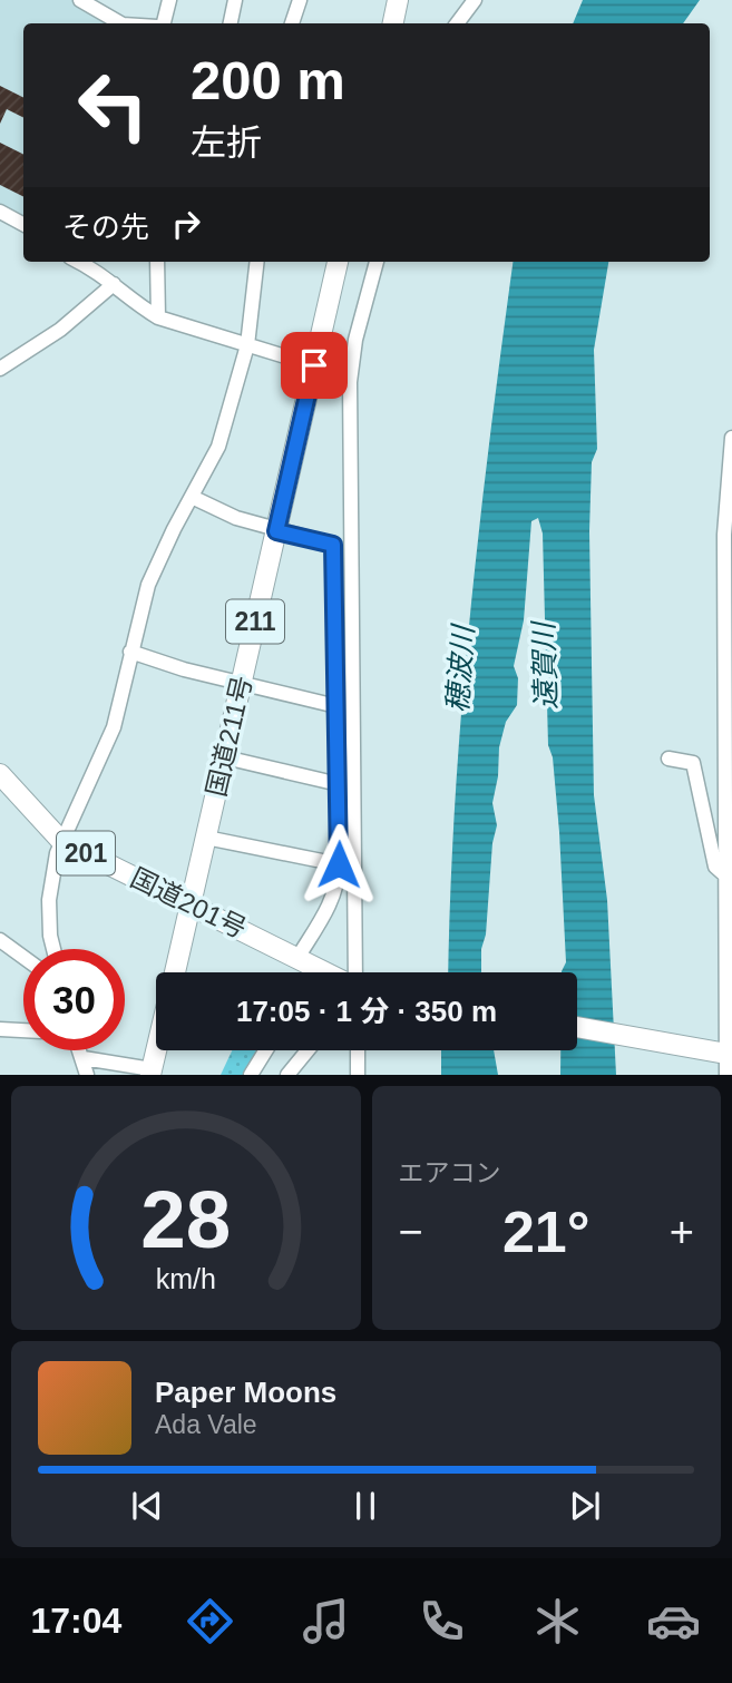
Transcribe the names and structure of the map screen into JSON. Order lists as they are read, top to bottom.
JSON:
{
  "streets": {
    "highway": [
      "211",
      "国道211号",
      "201",
      "国道201号"
    ]
  },
  "crossings": [
    ["国道211号", "国道201号"]
  ],
  "water": ["遠賀川", "穂波川"],
  "page": {
    "turn": ["200 m", "左折"],
    "then": "その先",
    "limit": "30",
    "trip": "17:05 · 1 分 · 350 m",
    "tile": "エアコン",
    "heat": ["−", "21°", "+"],
    "song": ["Paper Moons", "Ada Vale"],
    "tabs": "17:04",
    "gauge": ["28", "km/h"]
  }
}
